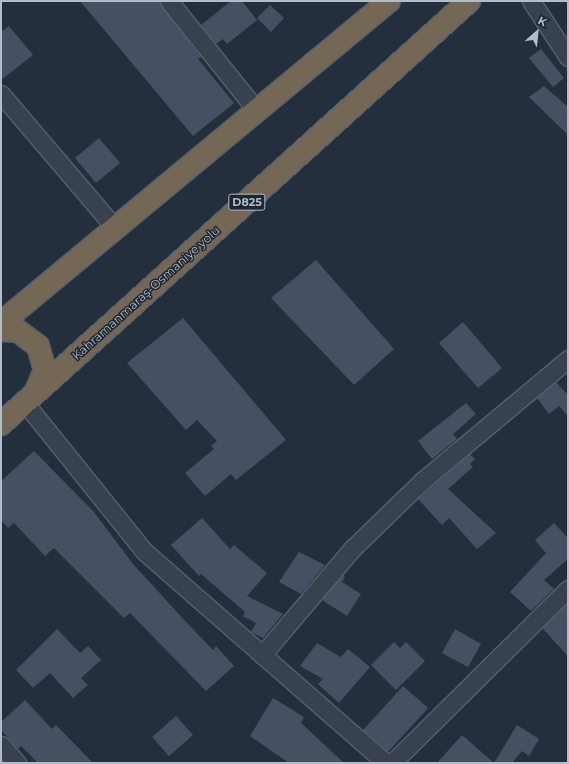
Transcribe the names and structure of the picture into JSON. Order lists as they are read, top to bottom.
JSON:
{
  "streets": {
    "highway": ["D825", "Kahramanmaraş-Osmaniye yolu"]
  },
  "north": "top right"
}
